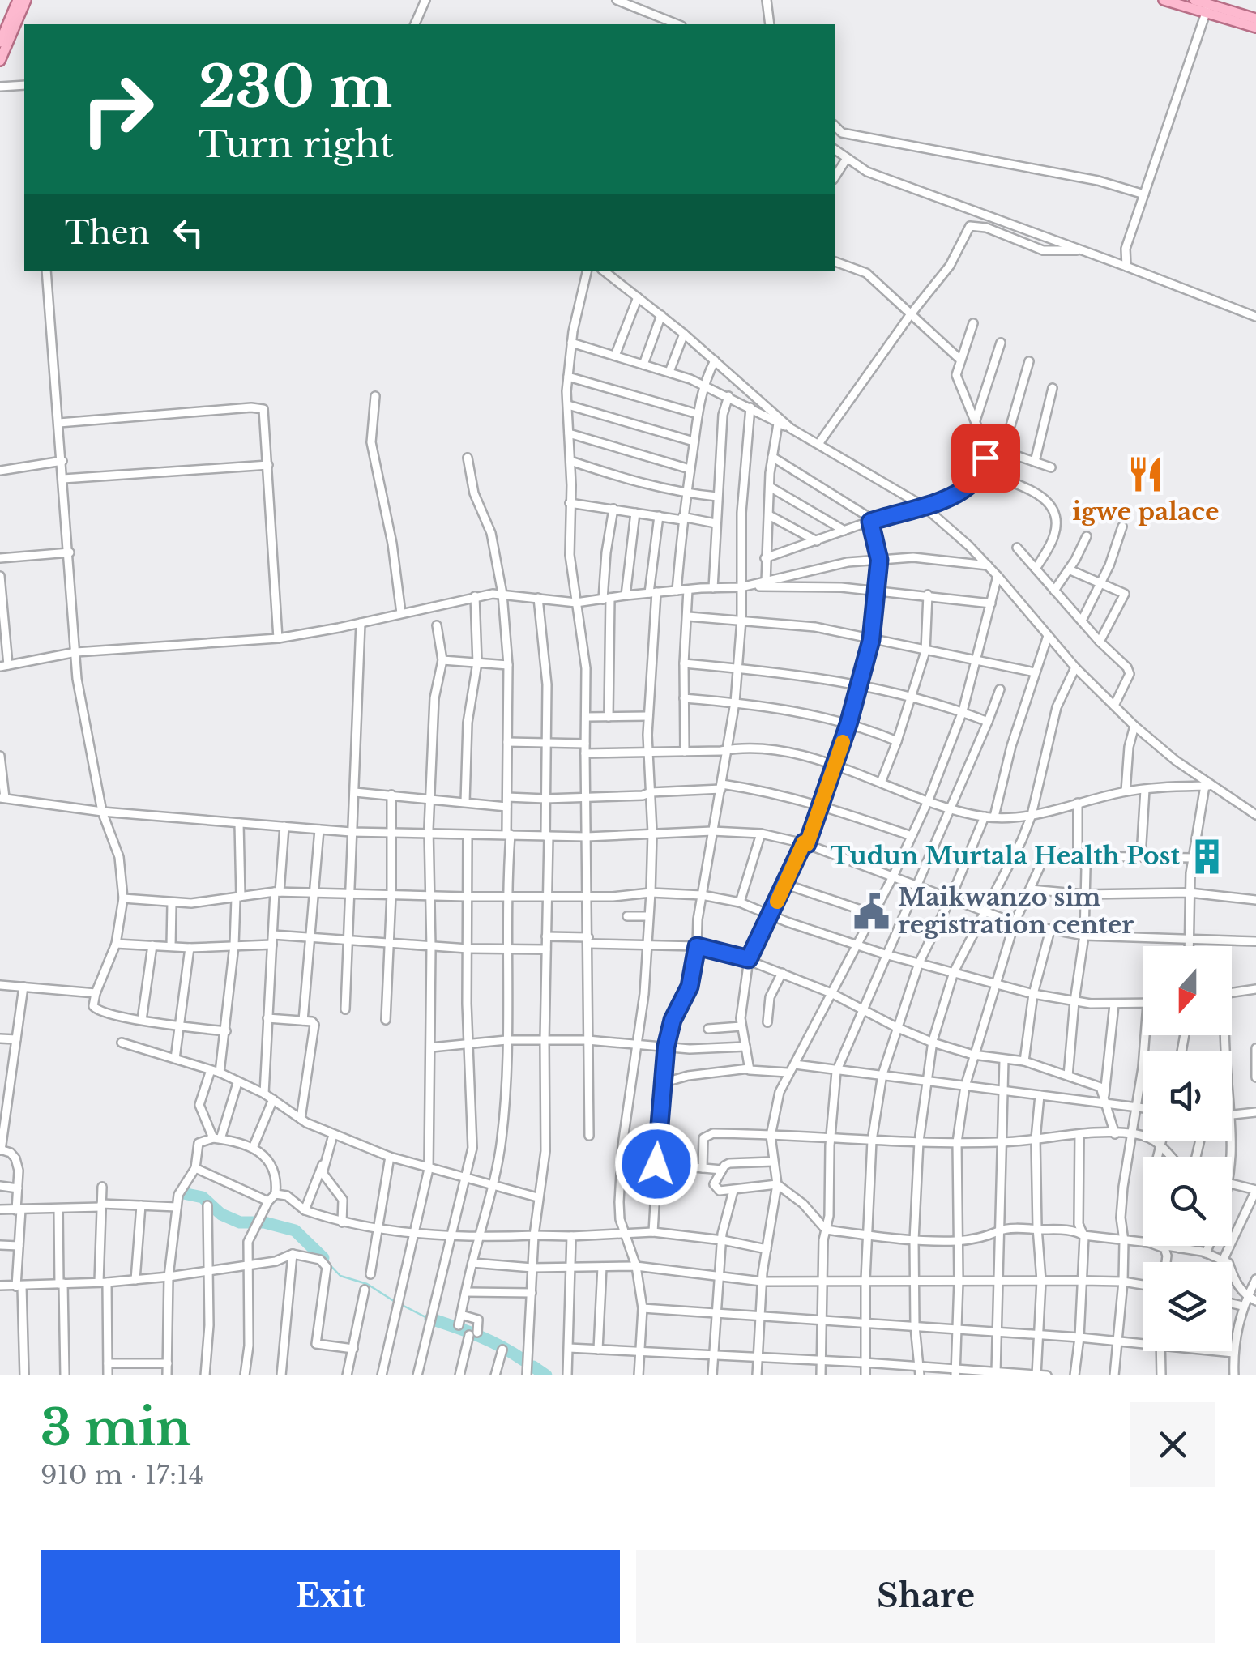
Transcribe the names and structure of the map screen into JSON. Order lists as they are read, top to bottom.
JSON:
{
  "places": {
    "restaurant": ["igwe palace"],
    "building": ["Tudun Murtala Health Post"],
    "public building": ["Maikwanzo sim registration center"]
  },
  "north": "bottom",
  "page": {
    "turn": ["230 m", "Turn right"],
    "then": "Then",
    "heading": ["3 min", "910 m · 17:14"],
    "buttons": ["Exit", "Share"]
  }
}
